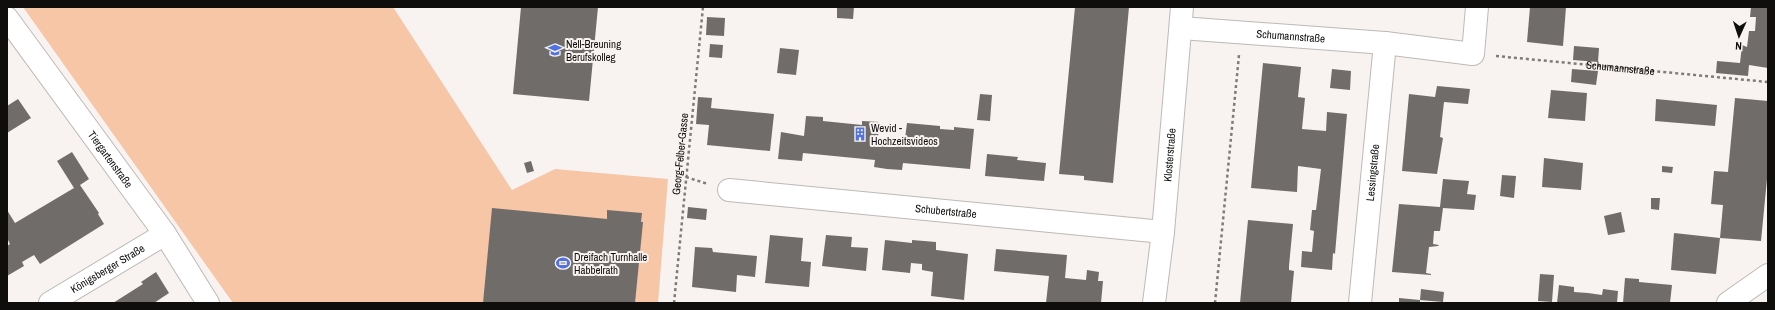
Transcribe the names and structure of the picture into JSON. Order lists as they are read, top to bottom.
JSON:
{
  "streets": {
    "street": [
      "Schumannstraße",
      "Klosterstraße",
      "Tiergartenstraße",
      "Lessingstraße",
      "Schubertstraße",
      "Königsberger Straße"
    ],
    "path": ["Georg-Felber-Gasse"]
  },
  "crossings": [
    ["Schumannstraße", "Klosterstraße"],
    ["Schumannstraße", "Lessingstraße"],
    ["Klosterstraße", "Schubertstraße"],
    ["Tiergartenstraße", "Königsberger Straße"]
  ],
  "places": {
    "school or university": ["Nell-Breuning Berufskolleg"],
    "building": ["Wevid - Hochzeitsvideos"],
    "sports": ["Dreifach Turnhalle Habbelrath"]
  },
  "north": "bottom"
}
